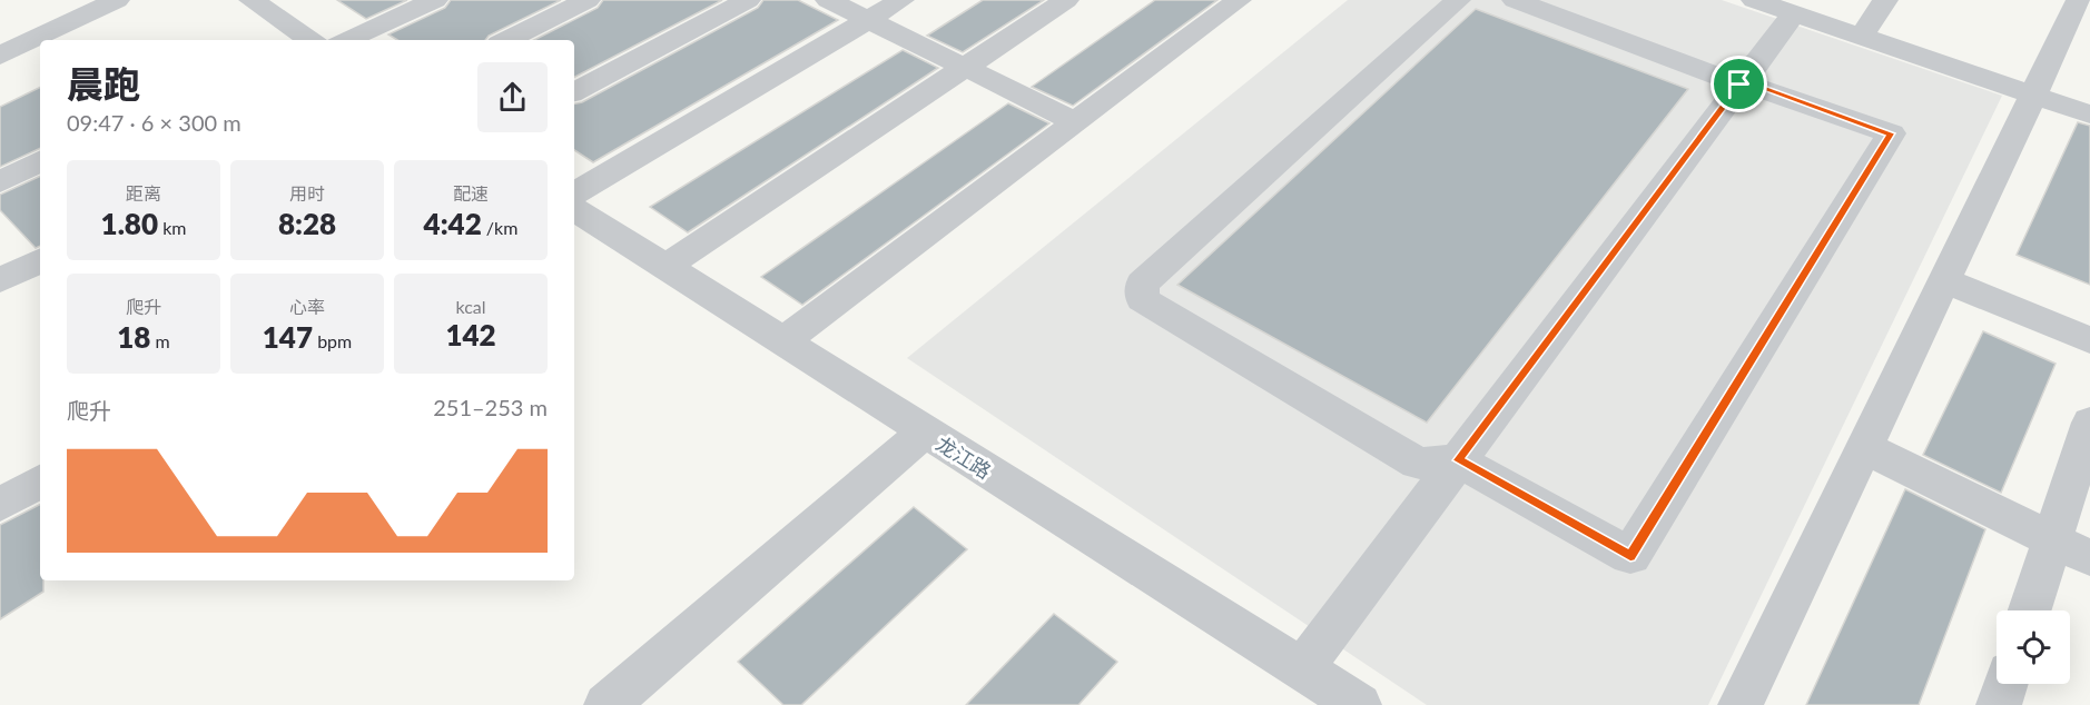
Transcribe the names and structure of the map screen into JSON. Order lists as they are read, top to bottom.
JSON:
{
  "streets": {
    "street": ["龙江路"]
  },
  "page": {
    "heading": ["晨跑", "09:47 · 6 × 300 m"],
    "stats": [
      ["距离", "1.80 km"],
      ["用时", "8:28"],
      ["配速", "4:42 /km"],
      ["爬升", "18 m"],
      ["心率", "147 bpm"],
      ["kcal", "142"]
    ],
    "chart": ["爬升", "251–253 m"]
  }
}
